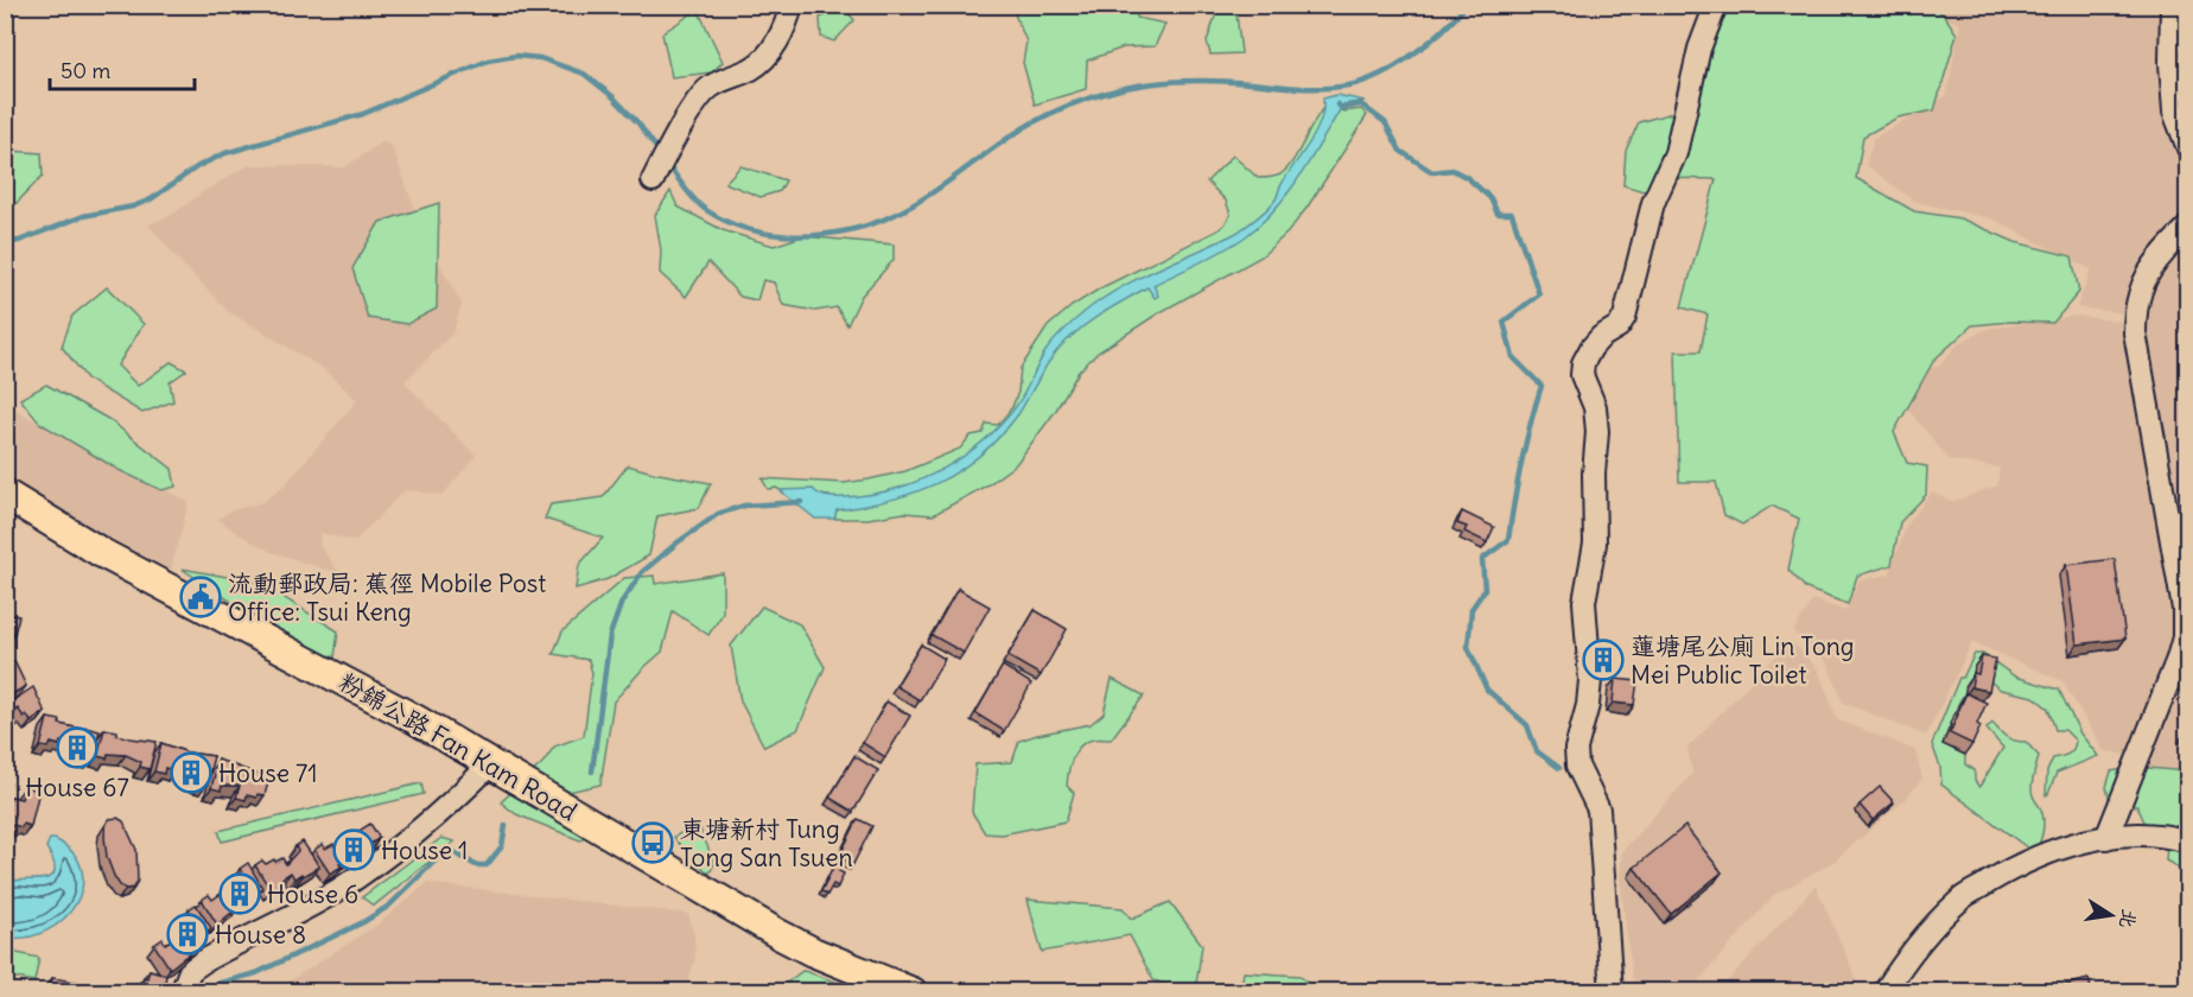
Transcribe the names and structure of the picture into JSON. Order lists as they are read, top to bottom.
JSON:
{
  "streets": {
    "main road": ["粉錦公路 Fan Kam Road"]
  },
  "places": {
    "public building": ["流動郵政局: 蕉徑 Mobile Post Office: Tsui Keng"],
    "building": [
      "蓮塘尾公廁 Lin Tong Mei Public Toilet",
      "House 67",
      "House 71",
      "House 1",
      "House 6",
      "House 8"
    ],
    "bus stop": ["東塘新村 Tung Tong San Tsuen"]
  },
  "scale_bar": "50 m",
  "north": "right"
}
